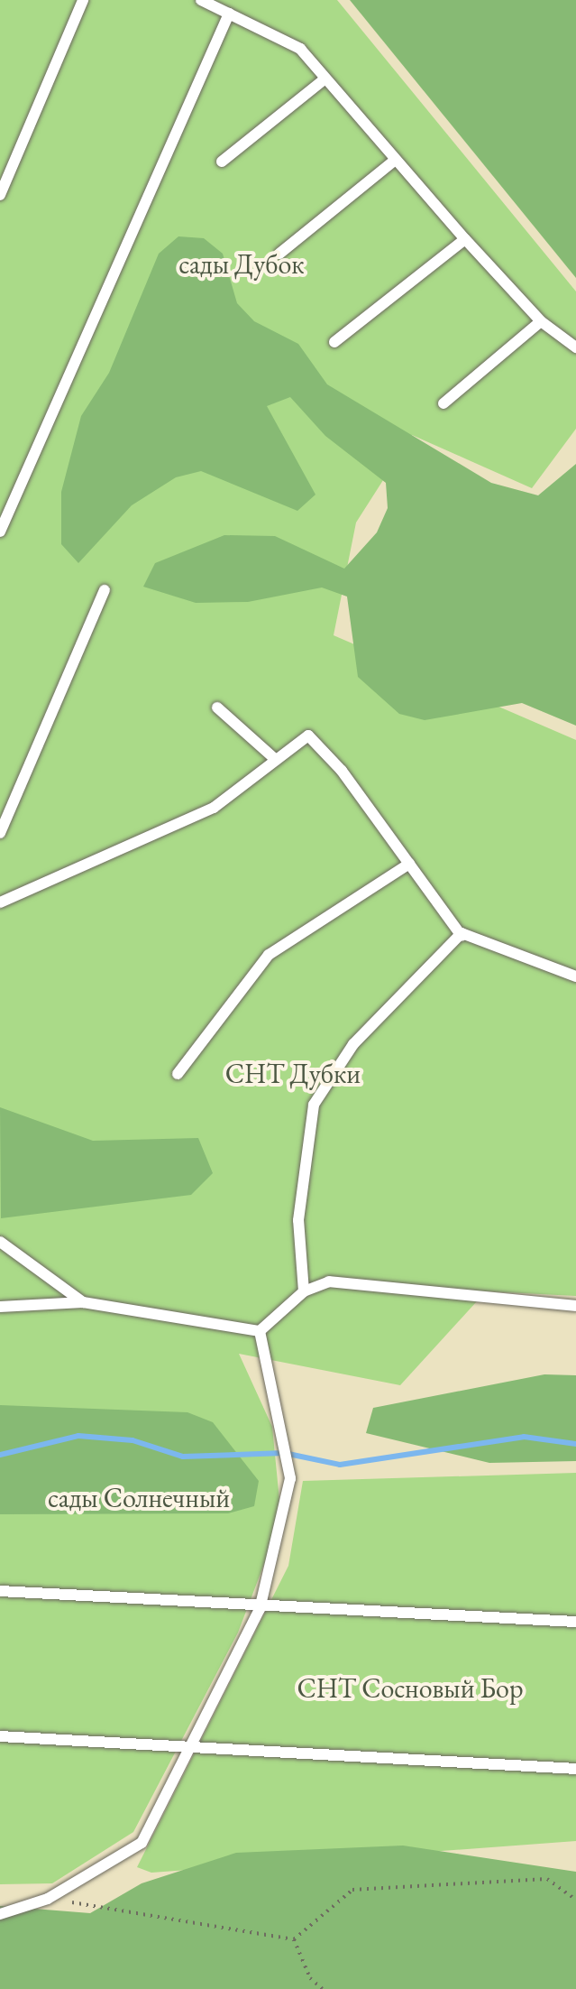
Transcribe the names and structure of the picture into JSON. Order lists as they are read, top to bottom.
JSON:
{
  "parks": [
    "сады Дубок",
    "СНТ Дубки",
    "сады Солнечный",
    "СНТ Сосновый Бор"
  ]
}
